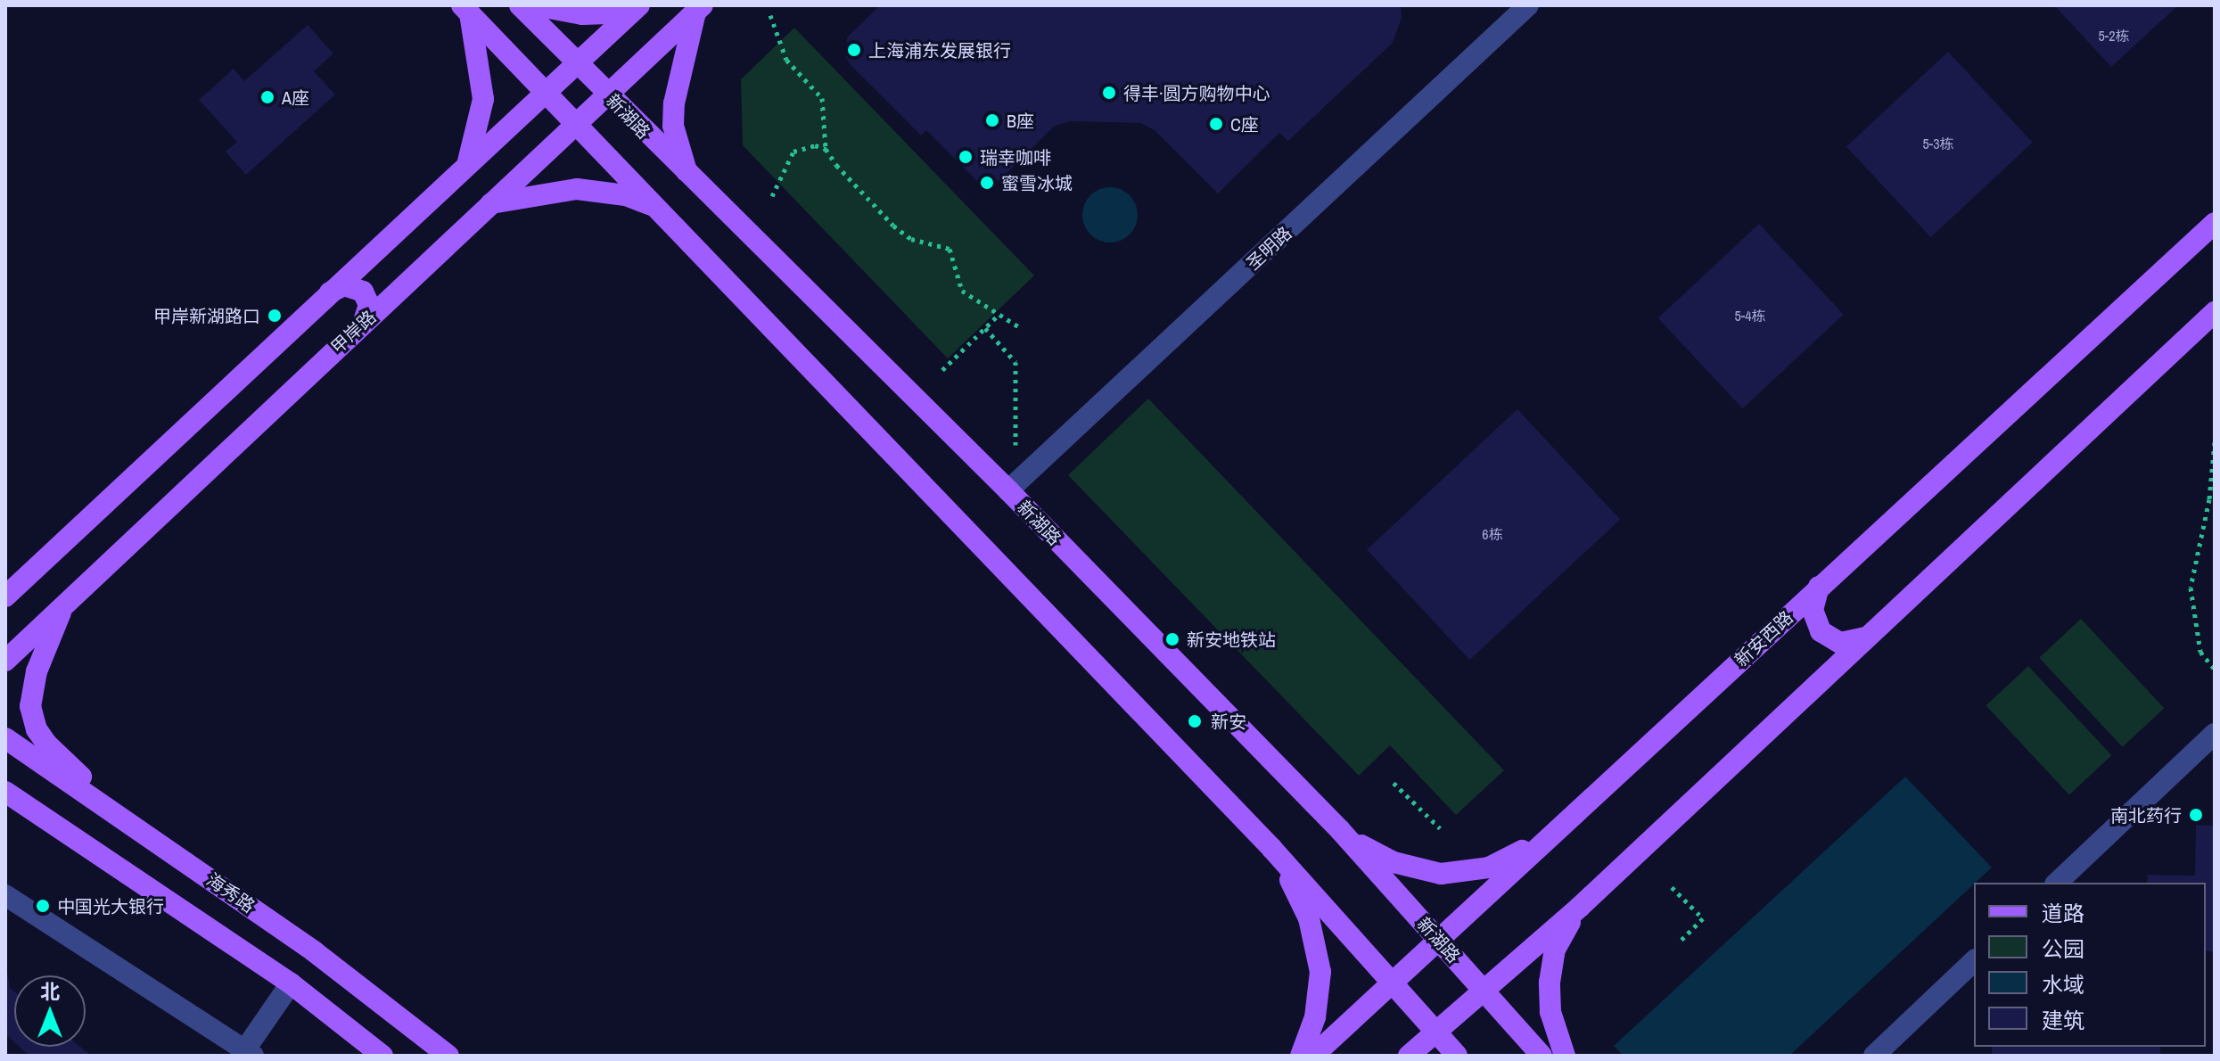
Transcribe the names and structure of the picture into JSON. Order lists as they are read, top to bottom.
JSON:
{
  "streets": {
    "main road": [
      "新湖路",
      "甲岸路",
      "新安西路",
      "海秀路"
    ],
    "street": ["圣明路"]
  },
  "crossings": [
    ["新湖路", "圣明路"],
    ["新湖路", "甲岸路"],
    ["新湖路", "新安西路"]
  ],
  "places": [
    "上海浦东发展银行",
    "得丰·圆方购物中心",
    "A座",
    "B座",
    "C座",
    "瑞幸咖啡",
    "蜜雪冰城",
    "甲岸新湖路口",
    "新安地铁站",
    "新安",
    "南北药行",
    "中国光大银行"
  ],
  "house_numbers": [
    "5-2栋",
    "5-3栋",
    "5-4栋",
    "6栋"
  ],
  "legend": [
    "道路",
    "公园",
    "水域",
    "建筑"
  ],
  "north": "top"
}
